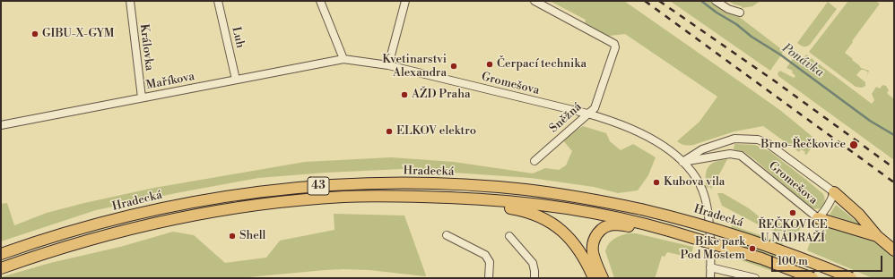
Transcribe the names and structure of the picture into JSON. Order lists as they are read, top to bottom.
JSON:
{
  "streets": {
    "highway": ["Hradecká", "43"],
    "street": [
      "Luh",
      "Královka",
      "Maříkova",
      "Gromešova",
      "Sněžná"
    ]
  },
  "crossings": [
    ["Luh", "Maříkova"],
    ["Královka", "Maříkova"],
    ["Maříkova", "Gromešova"],
    ["Gromešova", "Sněžná"]
  ],
  "water": ["Ponávka"],
  "places": [
    "GIBU-X-GYM",
    "Čerpací technika",
    "Kvetinarstvi Alexandra",
    "AŽD Praha",
    "ELKOV elektro",
    "Brno-Řečkovice",
    "Kubova vila",
    "ŘEČKOVICE U NÁDRAŽÍ",
    "Shell",
    "Bike park Pod Mostem"
  ],
  "scale_bar": "100 m"
}
